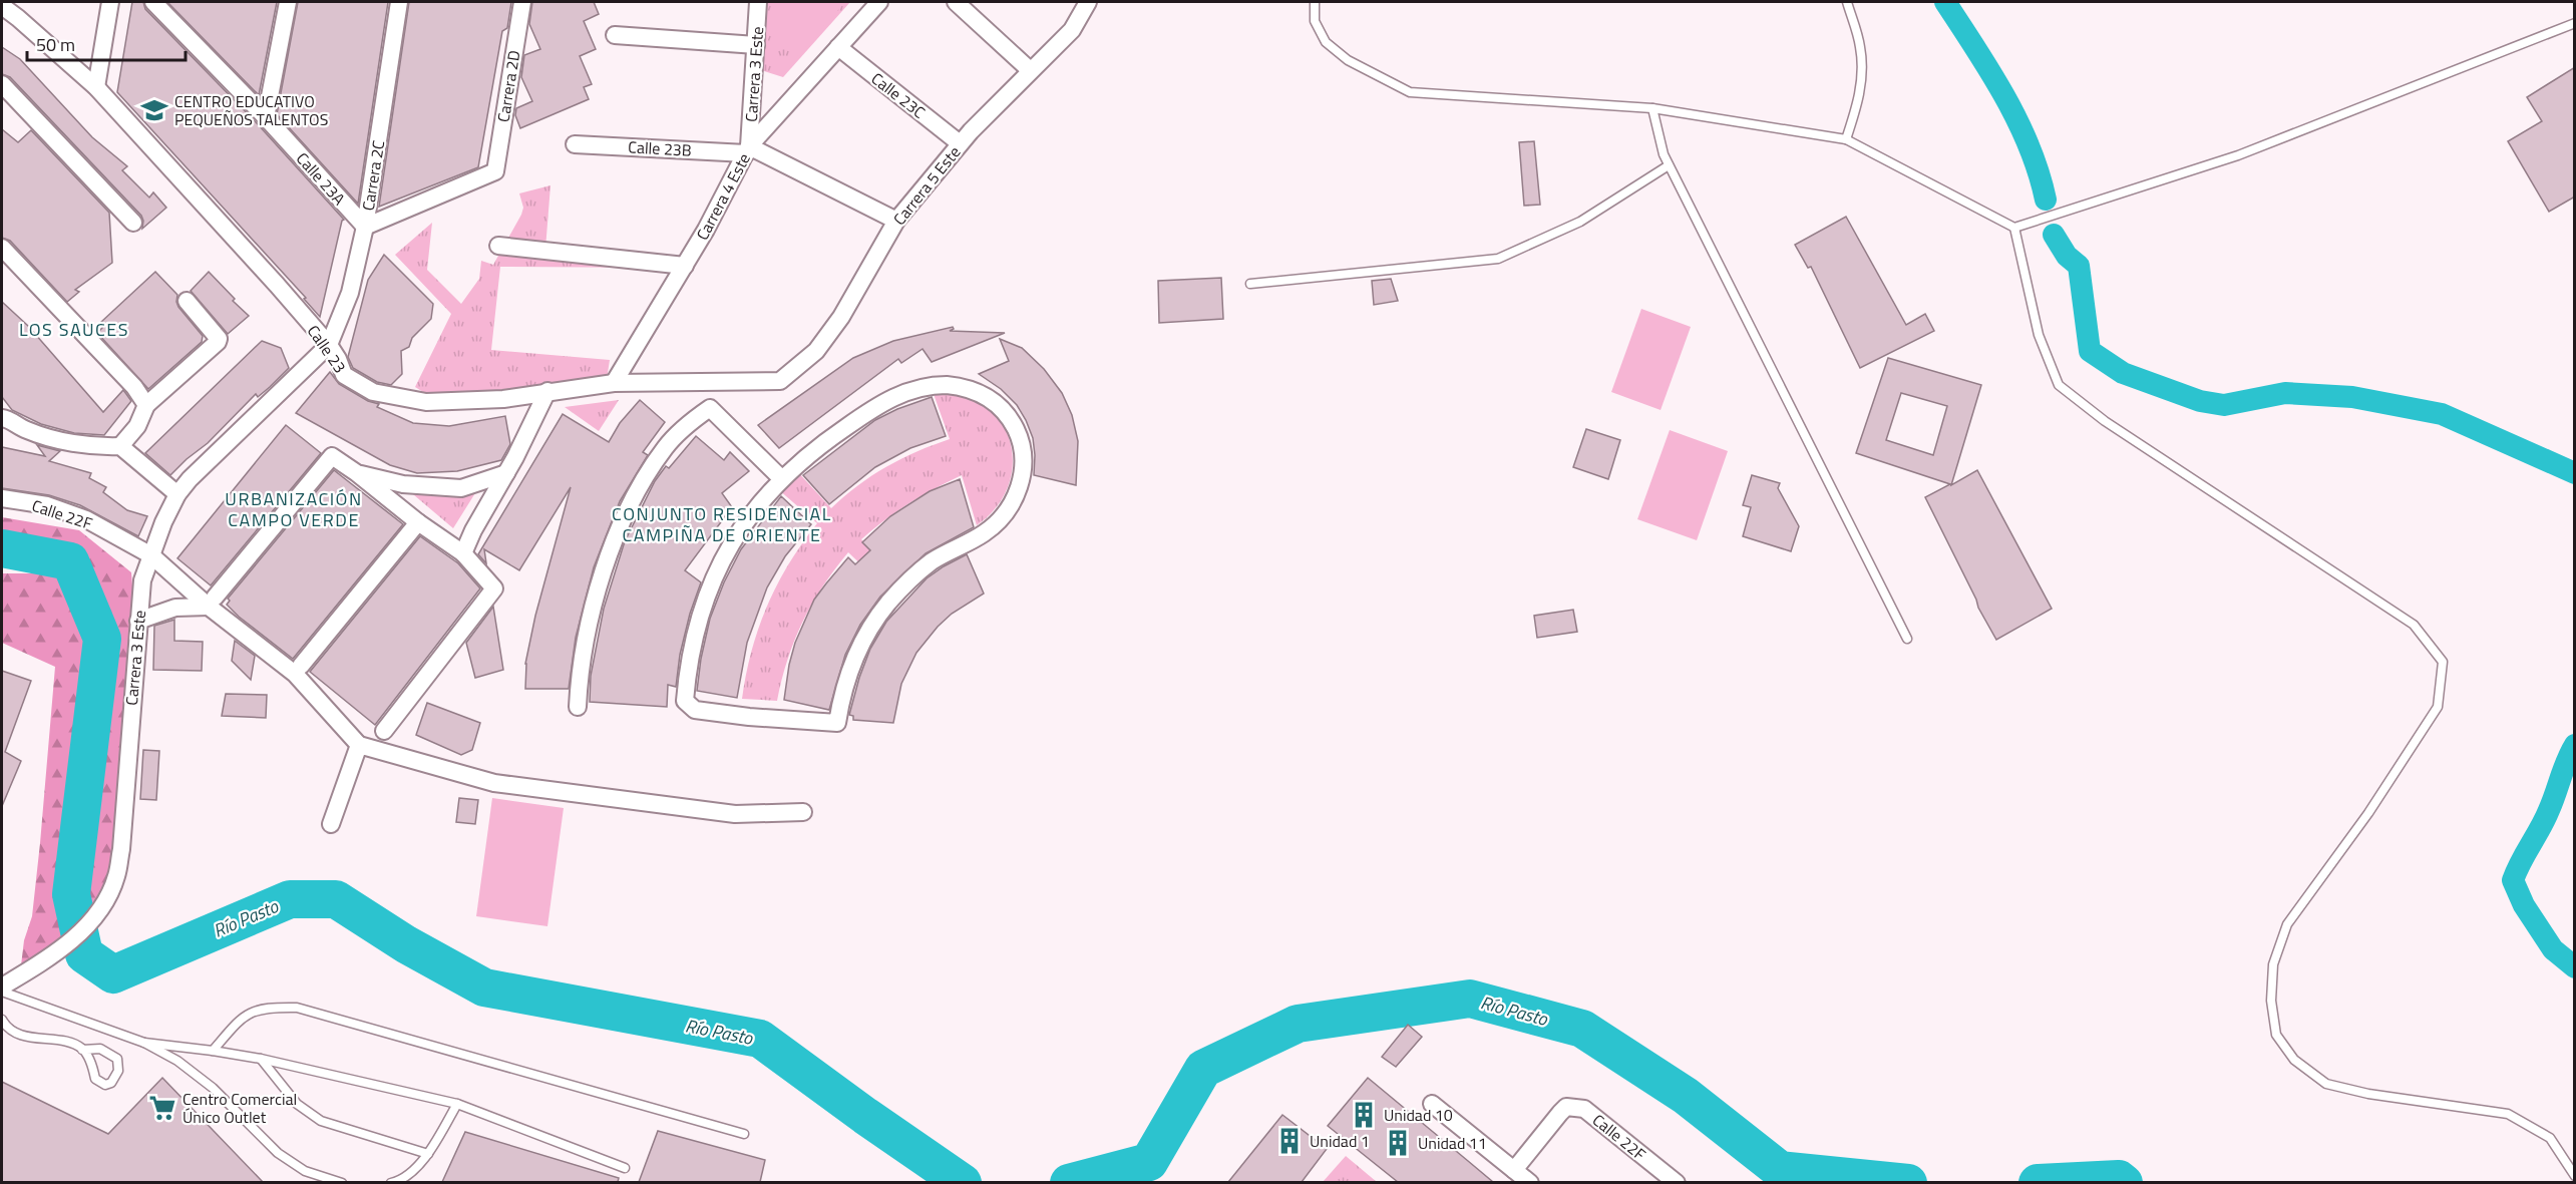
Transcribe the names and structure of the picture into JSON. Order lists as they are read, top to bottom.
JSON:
{
  "streets": {
    "street": [
      "Carrera 3 Este",
      "Carrera 2D",
      "Calle 23C",
      "Calle 23B",
      "Carrera 2C",
      "Calle 23A",
      "Carrera 5 Este",
      "Carrera 4 Este",
      "Calle 23",
      "Calle 22F"
    ]
  },
  "crossings": [
    ["Carrera 3 Este", "Calle 23B"],
    ["Carrera 3 Este", "Carrera 2C"],
    ["Carrera 3 Este", "Carrera 4 Este"],
    ["Carrera 3 Este", "Calle 23"],
    ["Carrera 3 Este", "Calle 22F"],
    ["Carrera 2D", "Carrera 2C"],
    ["Carrera 2D", "Calle 23A"],
    ["Calle 23C", "Carrera 5 Este"],
    ["Calle 23C", "Carrera 4 Este"],
    ["Calle 23B", "Carrera 5 Este"],
    ["Calle 23B", "Carrera 4 Este"],
    ["Carrera 2C", "Calle 23A"],
    ["Carrera 2C", "Calle 23"],
    ["Carrera 5 Este", "Calle 23"],
    ["Carrera 4 Este", "Calle 23"]
  ],
  "districts": ["LOS SAUCES", "URBANIZACIÓN CAMPO VERDE", "CONJUNTO RESIDENCIAL CAMPIÑA DE ORIENTE"],
  "water": ["Río Pasto"],
  "places": {
    "school or university": ["CENTRO EDUCATIVO PEQUEÑOS TALENTOS"],
    "supermarket": ["Centro Comercial Único Outlet"],
    "building": ["Unidad 10", "Unidad 1", "Unidad 11"]
  },
  "scale_bar": "50 m"
}
